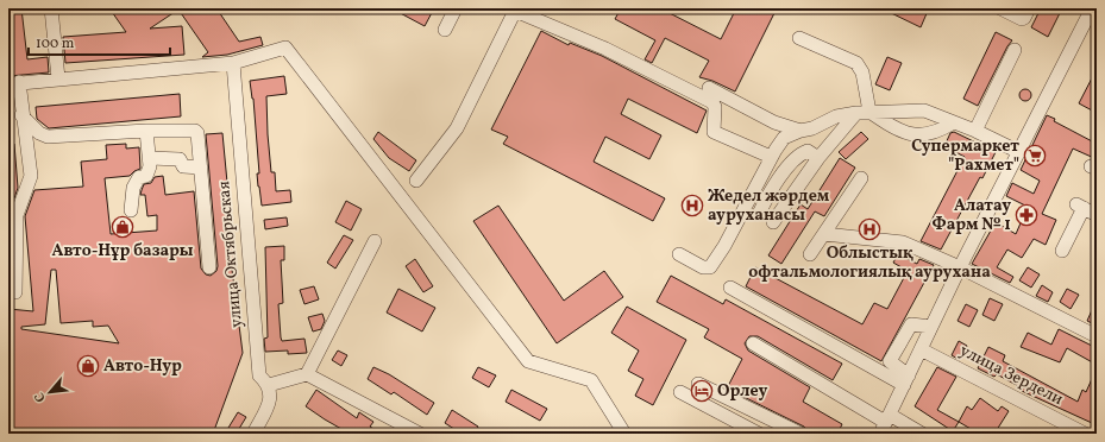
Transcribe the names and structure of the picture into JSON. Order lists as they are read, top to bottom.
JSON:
{
  "streets": {
    "street": ["улица Октябрьская", "улица Зердели"]
  },
  "places": {
    "supermarket": ["Супермаркет \"Рахмет\""],
    "hospital": ["Жедел жәрдем ауруханасы", "Облыстық офтальмологиялық аурухана"],
    "pharmacy": ["Алатау Фарм № 1"],
    "shop": ["Авто-Нұр базары", "Авто-Нур"],
    "hotel": ["Орлеу"]
  },
  "scale_bar": "100 m",
  "north": "bottom left"
}
